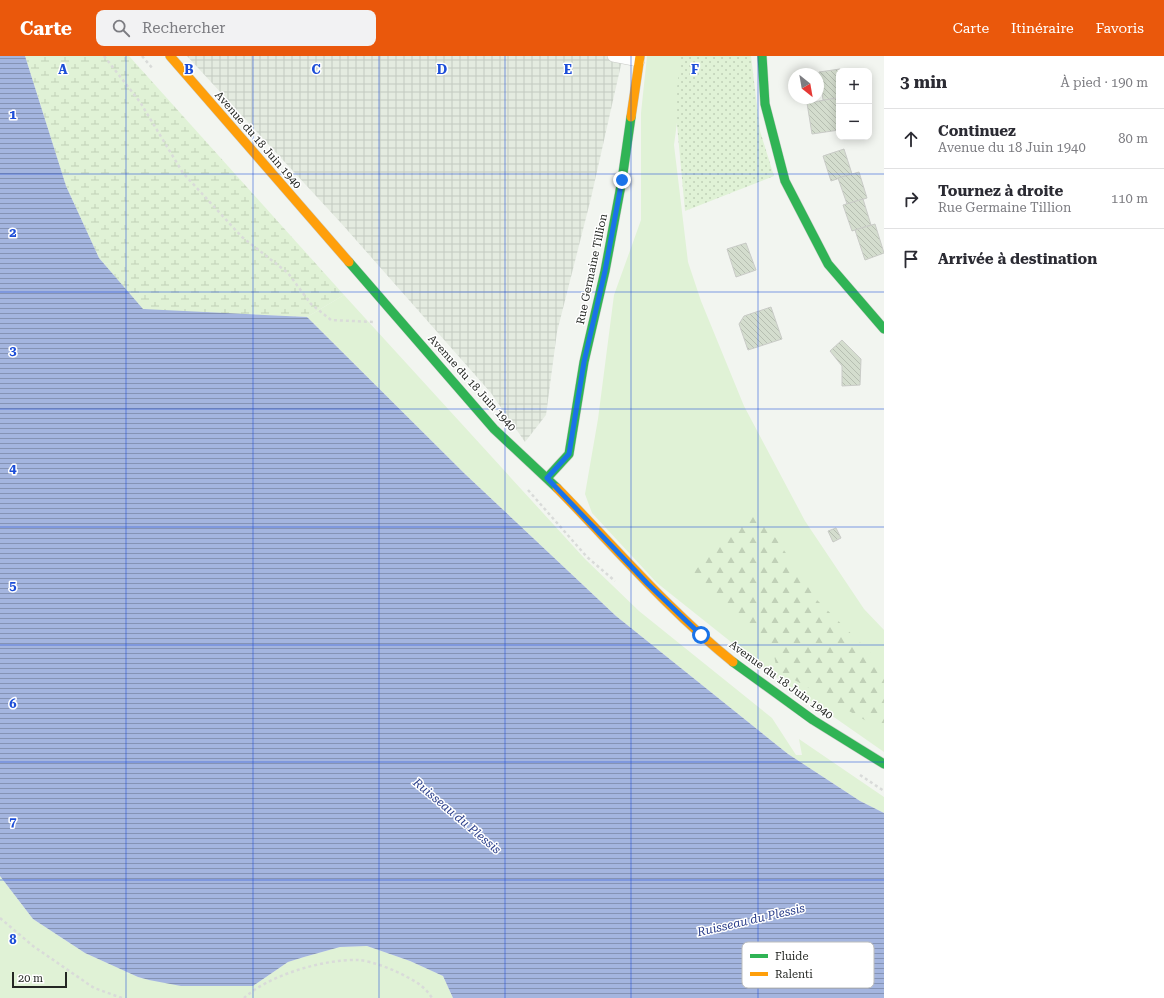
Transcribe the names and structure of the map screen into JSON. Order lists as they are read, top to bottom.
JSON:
{
  "streets": {
    "street": ["Avenue du 18 Juin 1940", "Rue Germaine Tillion"]
  },
  "crossings": [
    ["Avenue du 18 Juin 1940", "Rue Germaine Tillion"]
  ],
  "water": ["Ruisseau du Plessis"],
  "legend": ["Fluide", "Ralenti"],
  "scale_bar": "20 m",
  "north": "bottom right",
  "page": {
    "header": "Carte",
    "search": "Rechercher",
    "nav": ["Carte", "Itinéraire", "Favoris"],
    "heading": ["3 min", "À pied · 190 m"],
    "map_buttons": ["+", "−"],
    "list": [
      ["Continuez", "Avenue du 18 Juin 1940", "80 m"],
      ["Tournez à droite", "Rue Germaine Tillion", "110 m"],
      "Arrivée à destination"
    ],
    "scale": "20 m"
  },
  "grid": {
    "columns": [
      "A",
      "B",
      "C",
      "D",
      "E",
      "F"
    ],
    "rows": [
      "1",
      "2",
      "3",
      "4",
      "5",
      "6",
      "7",
      "8"
    ]
  }
}
